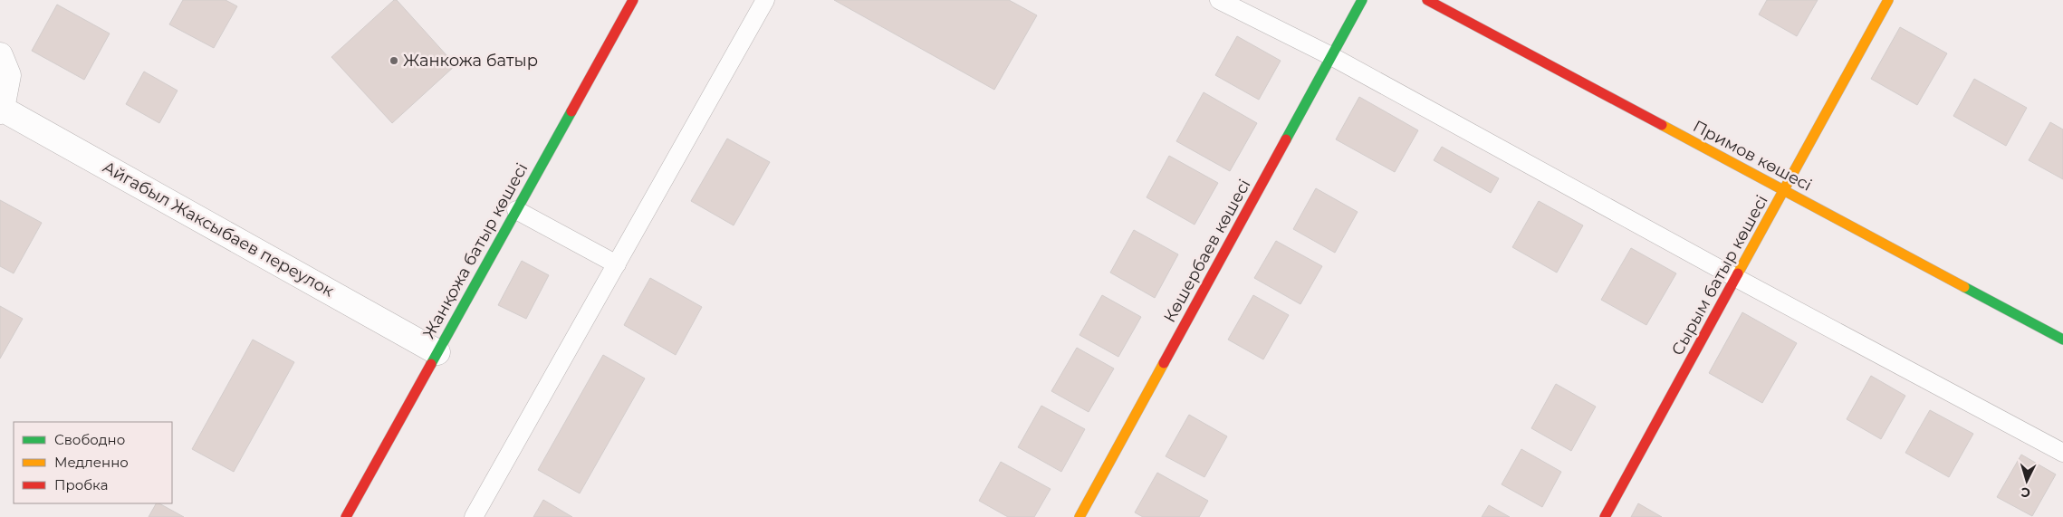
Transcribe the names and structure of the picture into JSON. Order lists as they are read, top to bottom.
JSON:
{
  "streets": {
    "street": [
      "Примов көшесі",
      "Айгабыл Жаксыбаев переулок",
      "Жанқожа батыр көшесі",
      "Көшербаев көшесі",
      "Сырым батыр көшесі"
    ]
  },
  "crossings": [
    ["Примов көшесі", "Сырым батыр көшесі"],
    ["Айгабыл Жаксыбаев переулок", "Жанқожа батыр көшесі"]
  ],
  "places": ["Жанкожа батыр"],
  "legend": ["Свободно", "Медленно", "Пробка"],
  "north": "bottom"
}
